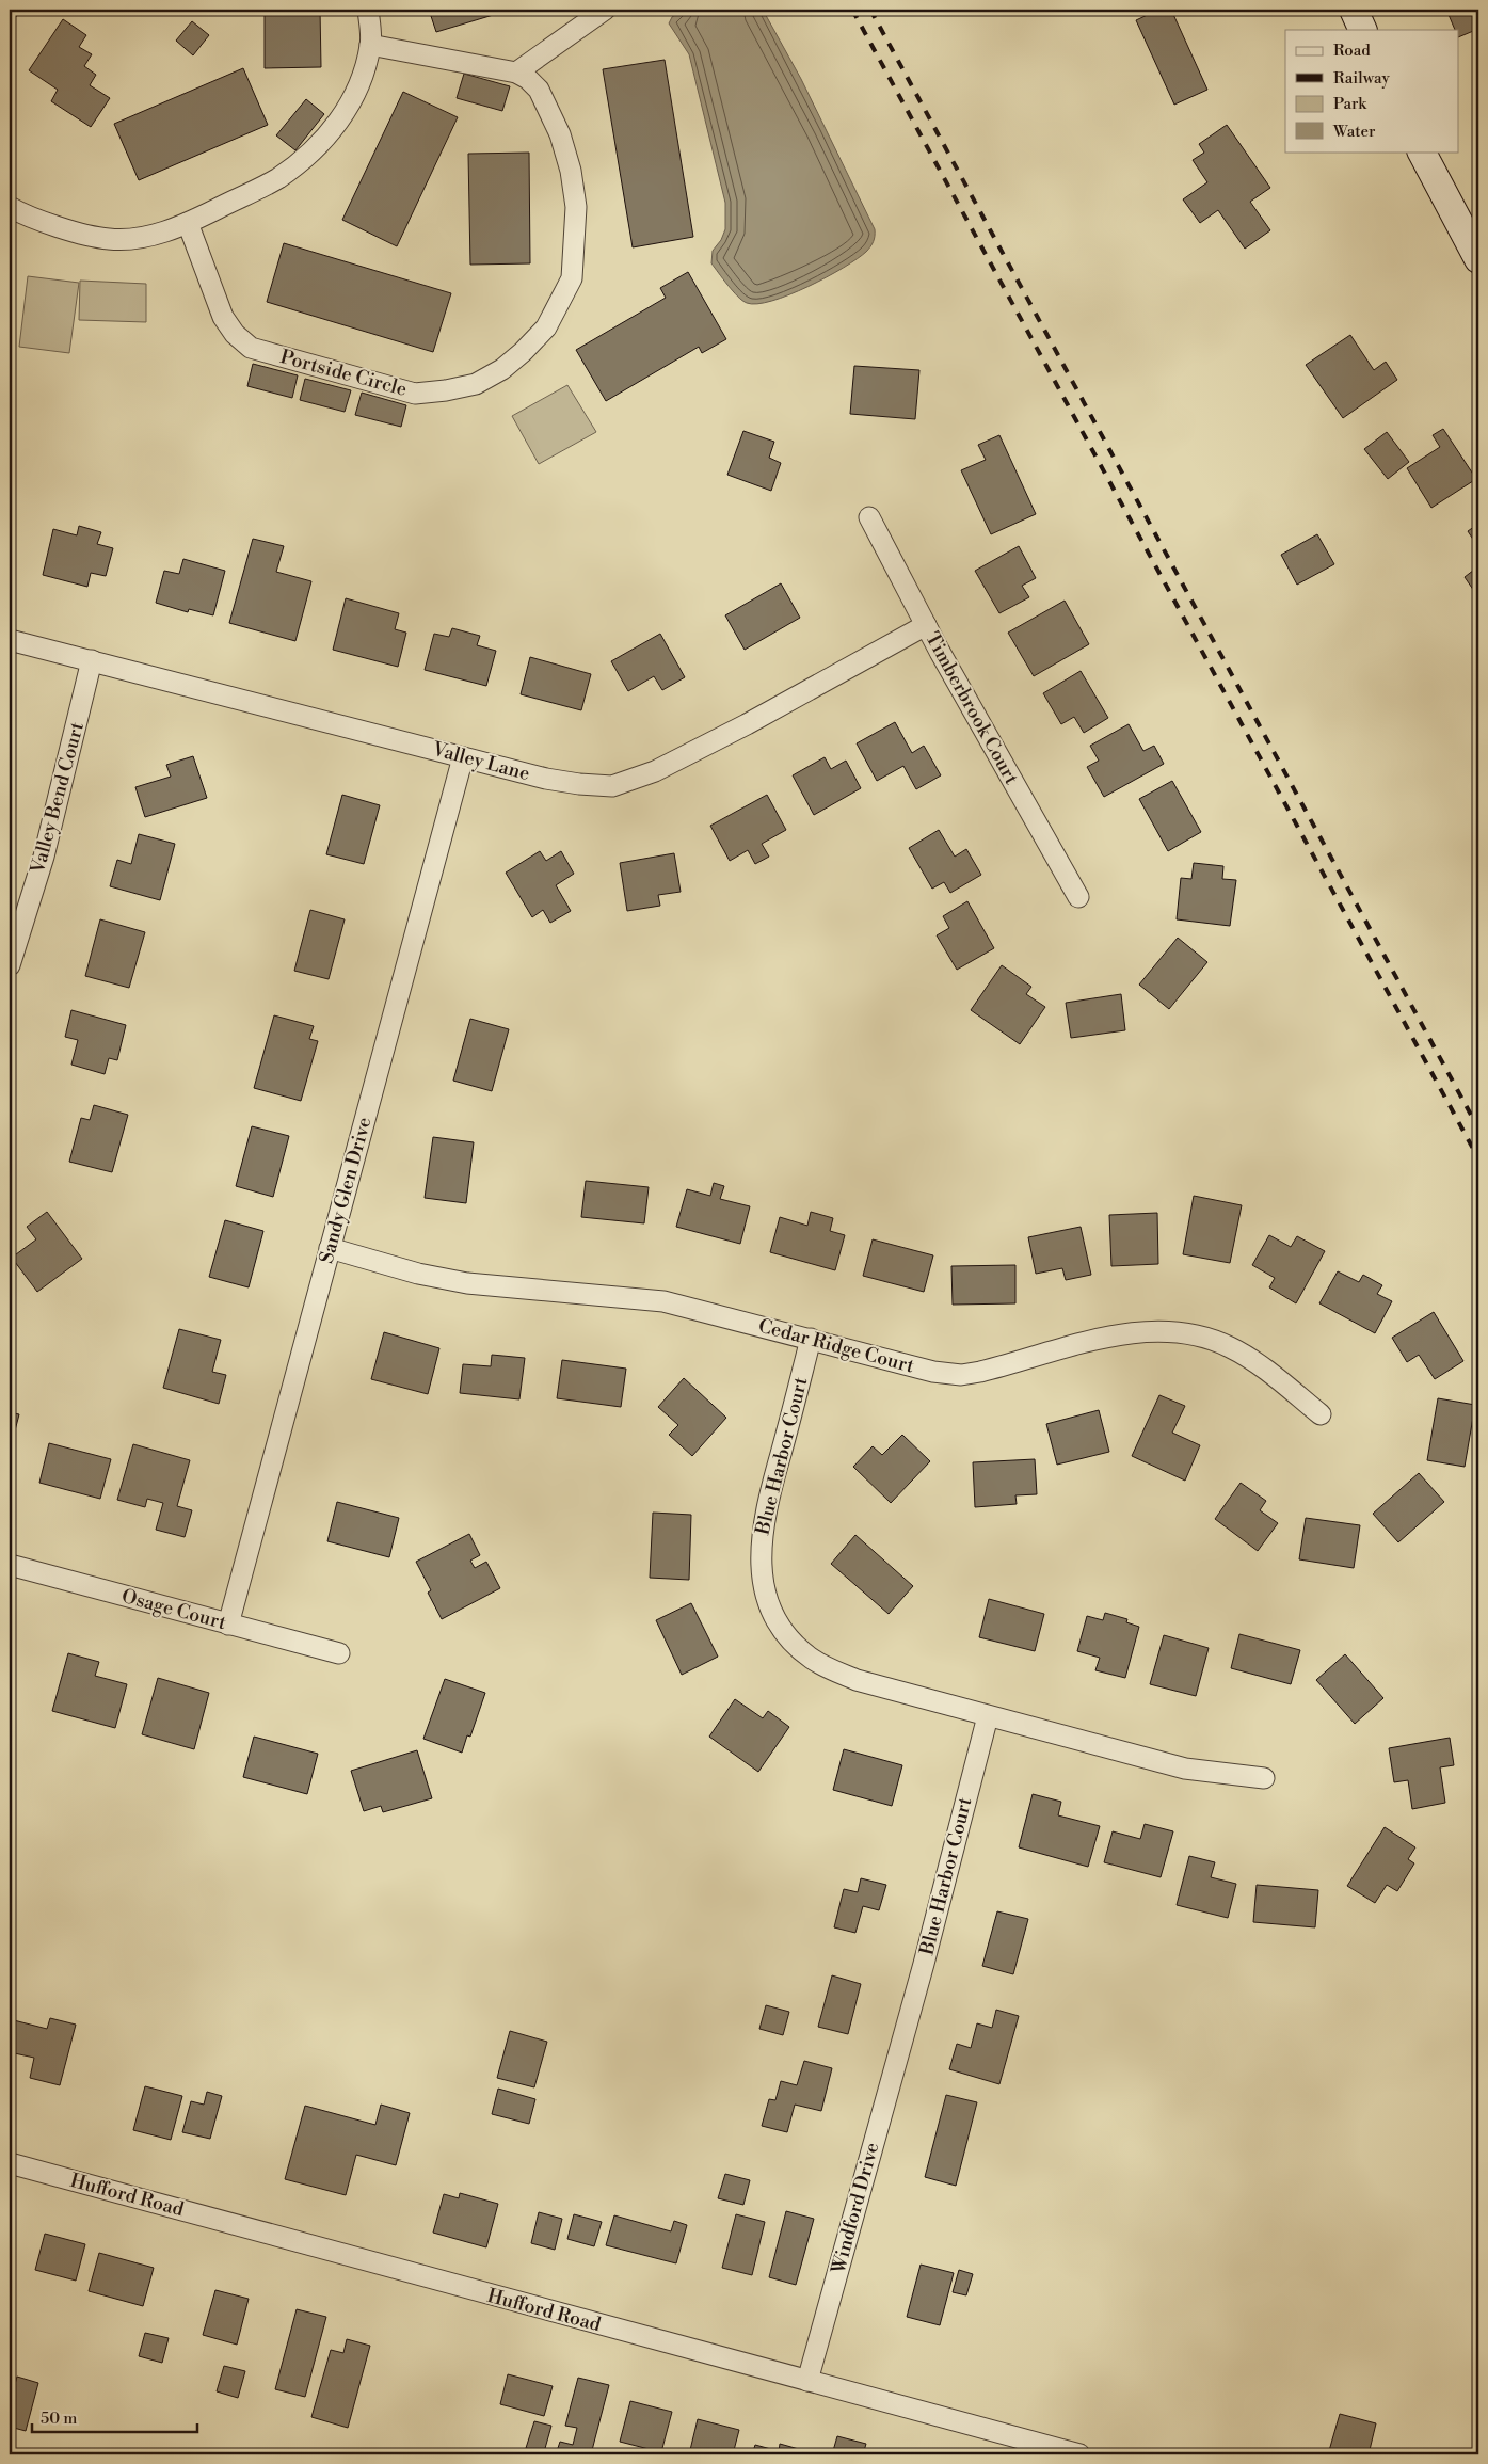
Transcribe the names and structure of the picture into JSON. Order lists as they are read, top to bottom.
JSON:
{
  "streets": {
    "street": [
      "Portside Circle",
      "Timberbrook Court",
      "Valley Lane",
      "Valley Bend Court",
      "Sandy Glen Drive",
      "Cedar Ridge Court",
      "Blue Harbor Court",
      "Osage Court",
      "Hufford Road",
      "Windford Drive"
    ]
  },
  "crossings": [
    ["Timberbrook Court", "Valley Lane"],
    ["Valley Lane", "Valley Bend Court"],
    ["Valley Lane", "Sandy Glen Drive"],
    ["Sandy Glen Drive", "Cedar Ridge Court"],
    ["Sandy Glen Drive", "Osage Court"],
    ["Cedar Ridge Court", "Blue Harbor Court"],
    ["Blue Harbor Court", "Windford Drive"],
    ["Hufford Road", "Windford Drive"]
  ],
  "legend": [
    "Road",
    "Railway",
    "Park",
    "Water"
  ],
  "scale_bar": "50 m"
}
